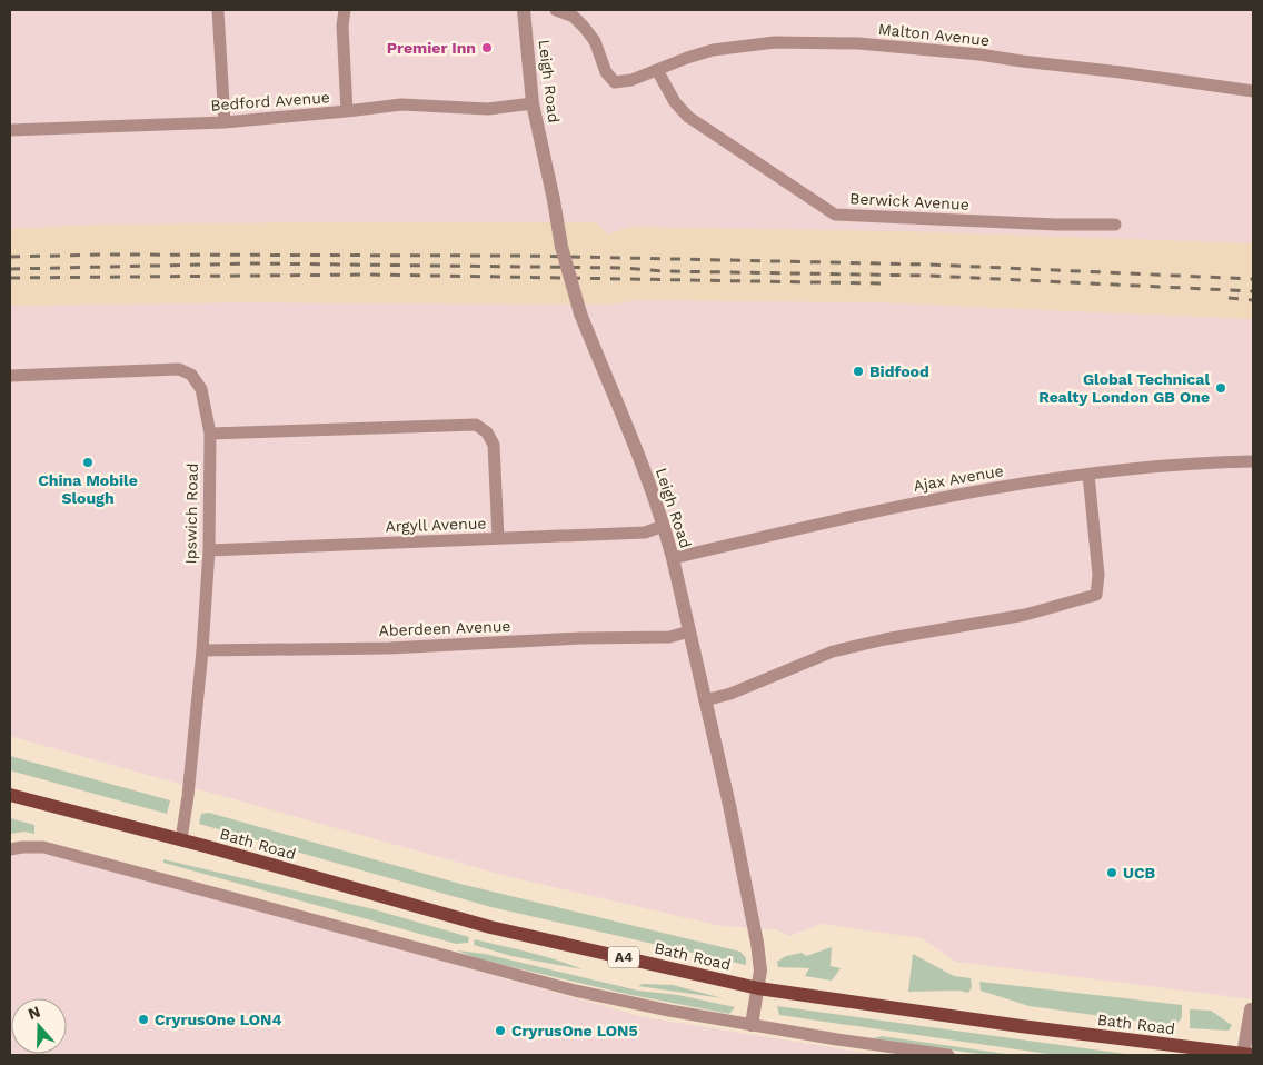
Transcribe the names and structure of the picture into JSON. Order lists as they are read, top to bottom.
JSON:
{
  "streets": {
    "main road": ["Bath Road", "A4"],
    "street": [
      "Malton Avenue",
      "Leigh Road",
      "Bedford Avenue",
      "Berwick Avenue",
      "Ajax Avenue",
      "Ipswich Road",
      "Argyll Avenue",
      "Aberdeen Avenue"
    ]
  },
  "crossings": [
    ["Malton Avenue", "Berwick Avenue"],
    ["Leigh Road", "Bedford Avenue"],
    ["Leigh Road", "Ajax Avenue"],
    ["Leigh Road", "Argyll Avenue"],
    ["Leigh Road", "Aberdeen Avenue"],
    ["Leigh Road", "Bath Road"],
    ["Ipswich Road", "Argyll Avenue"],
    ["Ipswich Road", "Aberdeen Avenue"],
    ["Ipswich Road", "Bath Road"]
  ],
  "places": [
    "Premier Inn",
    "Bidfood",
    "Global Technical Realty London GB One",
    "China Mobile Slough",
    "UCB",
    "CryrusOne LON4",
    "CryrusOne LON5"
  ],
  "north": "top"
}
